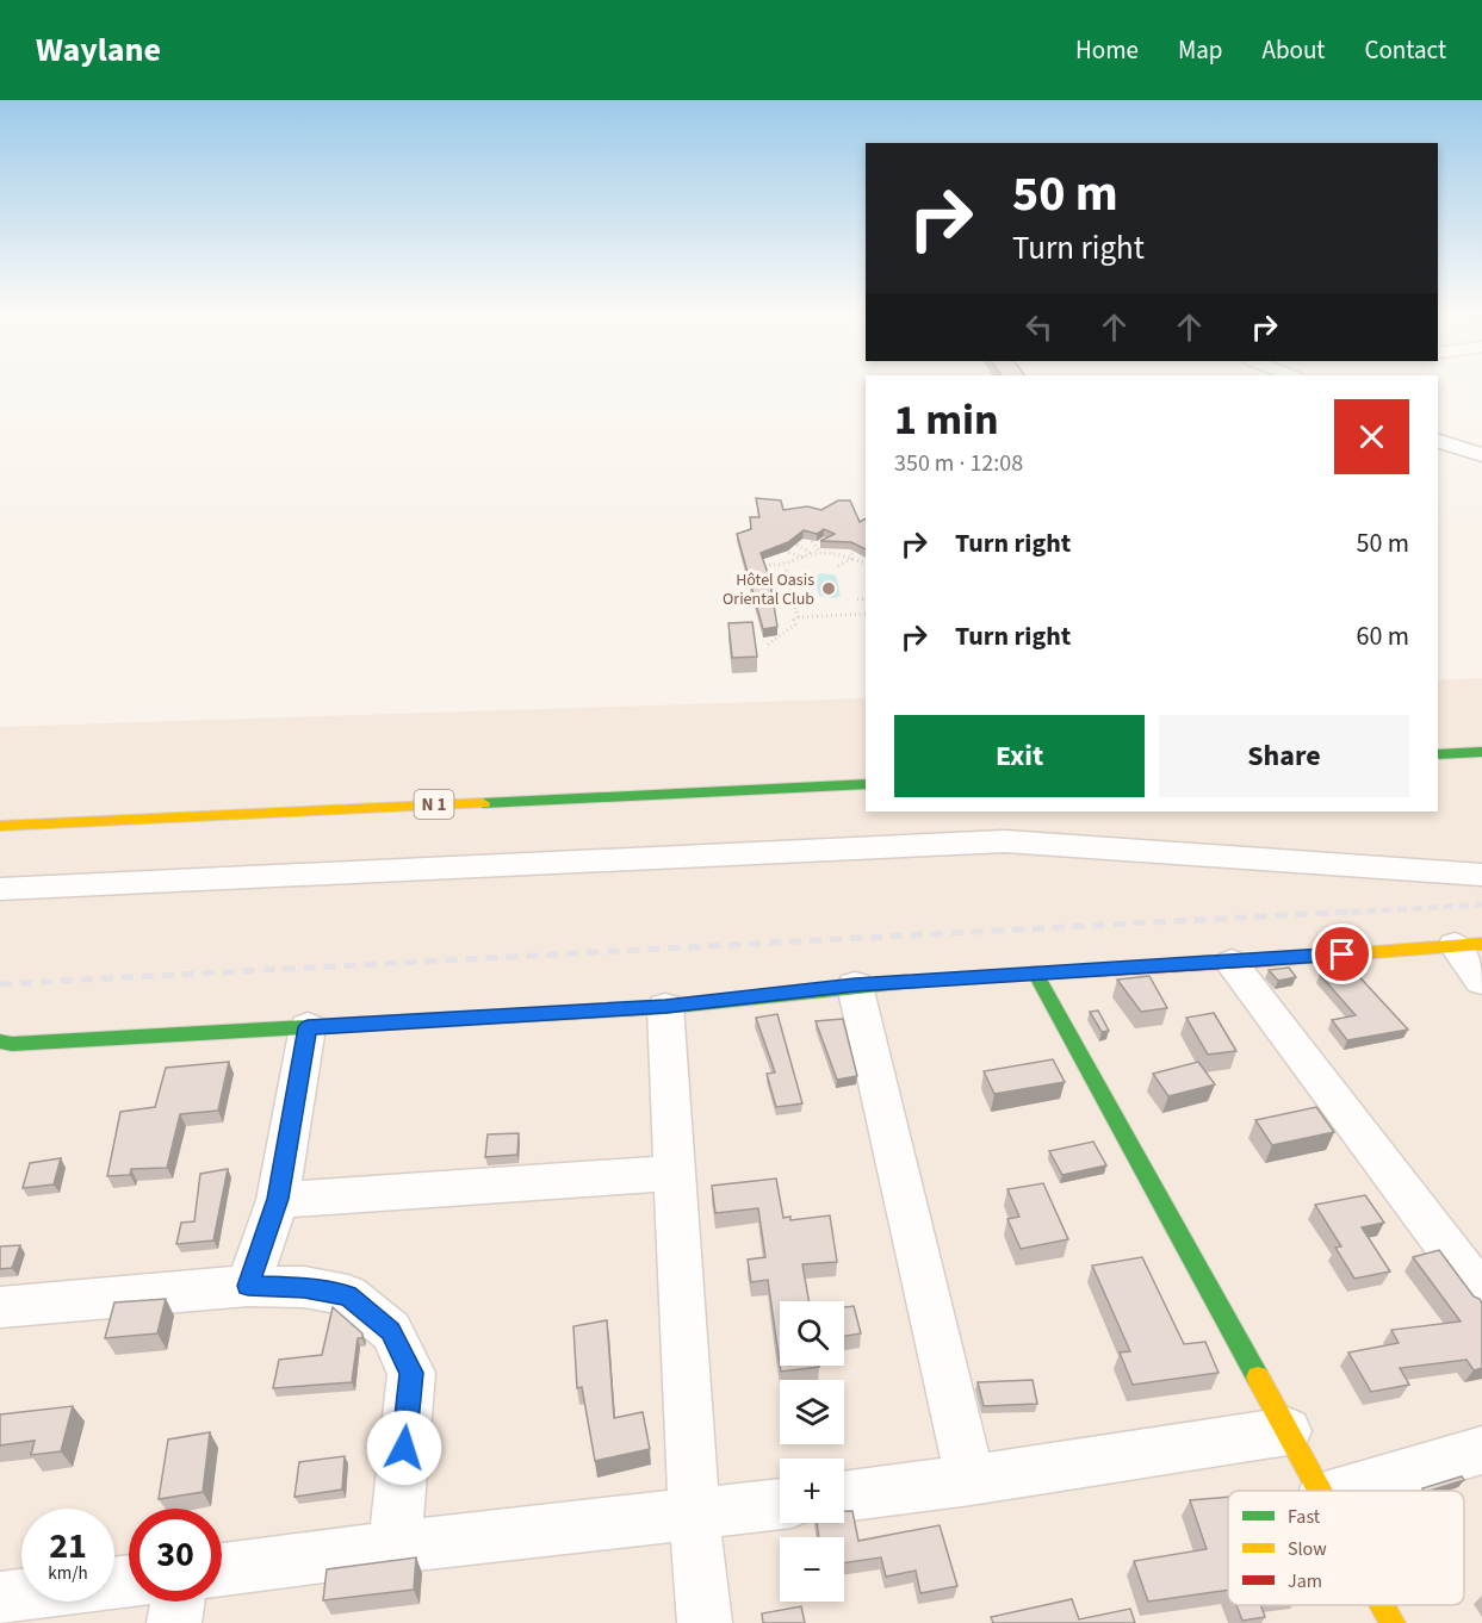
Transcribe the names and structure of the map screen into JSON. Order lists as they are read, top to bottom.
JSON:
{
  "streets": {
    "main road": ["N 1"]
  },
  "places": ["Hôtel Oasis Oriental Club"],
  "legend": ["Fast", "Slow", "Jam"],
  "page": {
    "header": "Waylane",
    "nav": [
      "Home",
      "Map",
      "About",
      "Contact"
    ],
    "turn": ["50 m", "Turn right"],
    "heading": ["1 min", "350 m · 12:08"],
    "list": [
      {
        "name": "Turn right",
        "value": "50 m"
      },
      {
        "name": "Turn right",
        "value": "60 m"
      }
    ],
    "buttons": ["Exit", "Share"],
    "map_buttons": ["+", "−"],
    "speed": "21 km/h",
    "limit": "30"
  }
}
